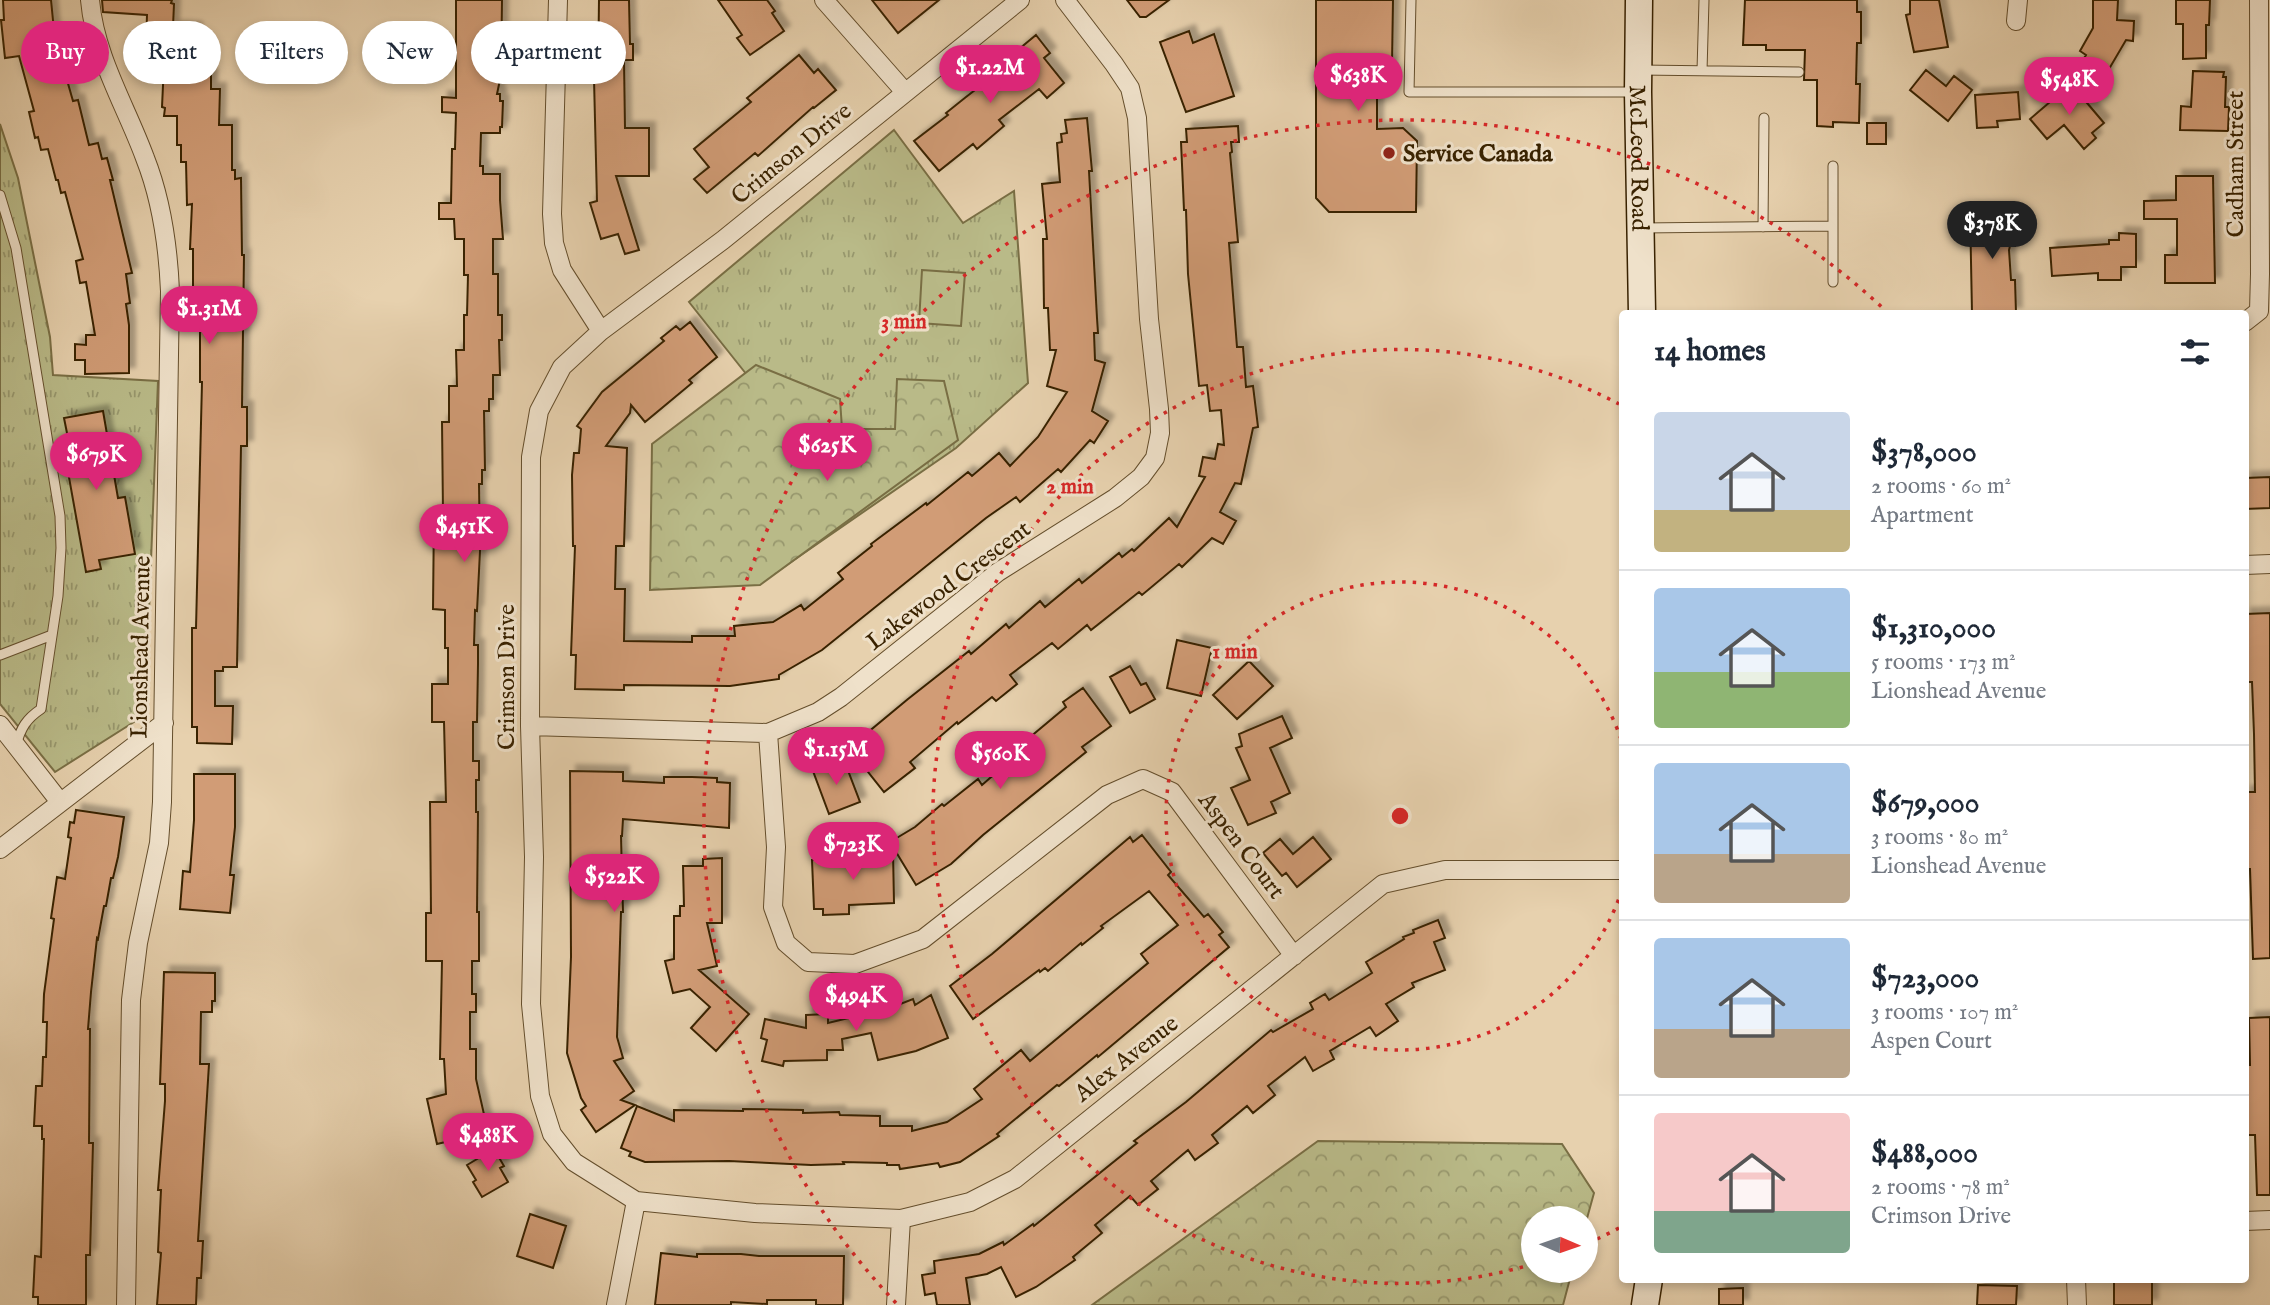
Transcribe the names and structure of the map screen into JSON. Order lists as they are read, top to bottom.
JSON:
{
  "streets": {
    "main road": ["McLeod Road"],
    "street": [
      "Crimson Drive",
      "Cadham Street",
      "Lakewood Crescent",
      "Lionshead Avenue",
      "Aspen Court",
      "Alex Avenue"
    ]
  },
  "crossings": [
    ["Crimson Drive", "Lakewood Crescent"],
    ["Crimson Drive", "Alex Avenue"],
    ["Lakewood Crescent", "Aspen Court"],
    ["Aspen Court", "Alex Avenue"]
  ],
  "places": ["Service Canada"],
  "north": "right",
  "page": {
    "chip": [
      "Buy",
      "Rent",
      "Filters",
      "New",
      "Apartment"
    ],
    "price": [
      "$1.22M",
      "$638K",
      "$548K",
      "$378K",
      "$1.31M",
      "$625K",
      "$679K",
      "$451K",
      "$1.15M",
      "$560K",
      "$723K",
      "$522K",
      "$494K",
      "$488K"
    ],
    "heading": "14 homes",
    "list": [
      {
        "name": "$378,000",
        "note": "2 rooms · 60 m² · Apartment"
      },
      {
        "name": "$1,310,000",
        "note": "5 rooms · 173 m² · Lionshead Avenue"
      },
      {
        "name": "$679,000",
        "note": "3 rooms · 80 m² · Lionshead Avenue"
      },
      {
        "name": "$723,000",
        "note": "3 rooms · 107 m² · Aspen Court"
      },
      {
        "name": "$488,000",
        "note": "2 rooms · 78 m² · Crimson Drive"
      }
    ]
  },
  "rings": ["3 min", "2 min", "1 min"]
}
